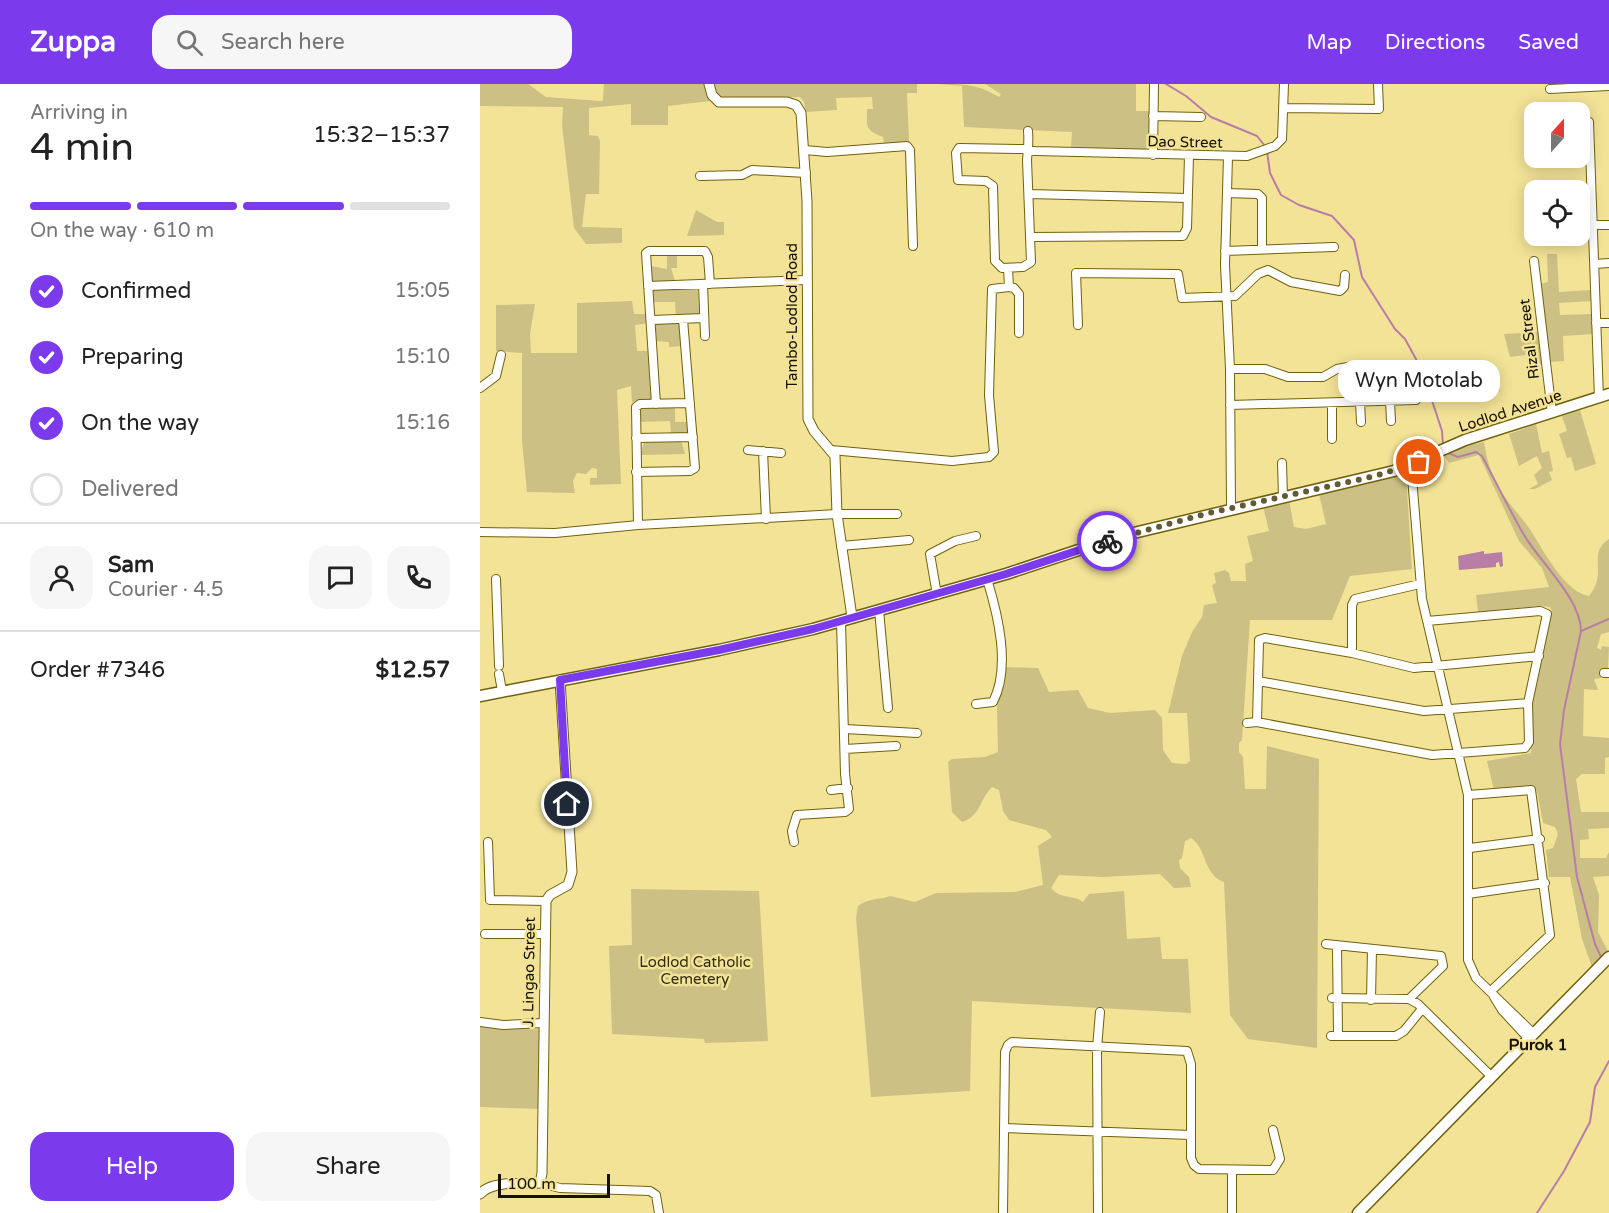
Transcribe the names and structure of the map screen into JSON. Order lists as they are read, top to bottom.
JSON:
{
  "streets": {
    "main road": ["Lodlod Avenue"],
    "street": [
      "Dao Street",
      "Tambo-Lodlod Road",
      "Rizal Street",
      "J. Lingao Street"
    ]
  },
  "crossings": [
    ["Tambo-Lodlod Road", "Lodlod Avenue"],
    ["Rizal Street", "Lodlod Avenue"],
    ["Lodlod Avenue", "J. Lingao Street"]
  ],
  "districts": ["Purok 1"],
  "parks": ["Lodlod Catholic Cemetery"],
  "places": ["Wyn Motolab"],
  "scale_bar": "100 m",
  "north": "top",
  "page": {
    "header": "Zuppa",
    "search": "Search here",
    "nav": ["Map", "Directions", "Saved"],
    "heading": ["4 min", "Arriving in", "15:32–15:37"],
    "panel": [
      "Sam",
      "Courier · 4.5",
      "Order #7346",
      "$12.57"
    ],
    "bar": "On the way · 610 m",
    "list": [
      ["Confirmed", "15:05"],
      ["Preparing", "15:10"],
      ["On the way", "15:16"],
      "Delivered"
    ],
    "bubble": "Wyn Motolab",
    "buttons": ["Help", "Share"],
    "scale": "100 m"
  }
}
